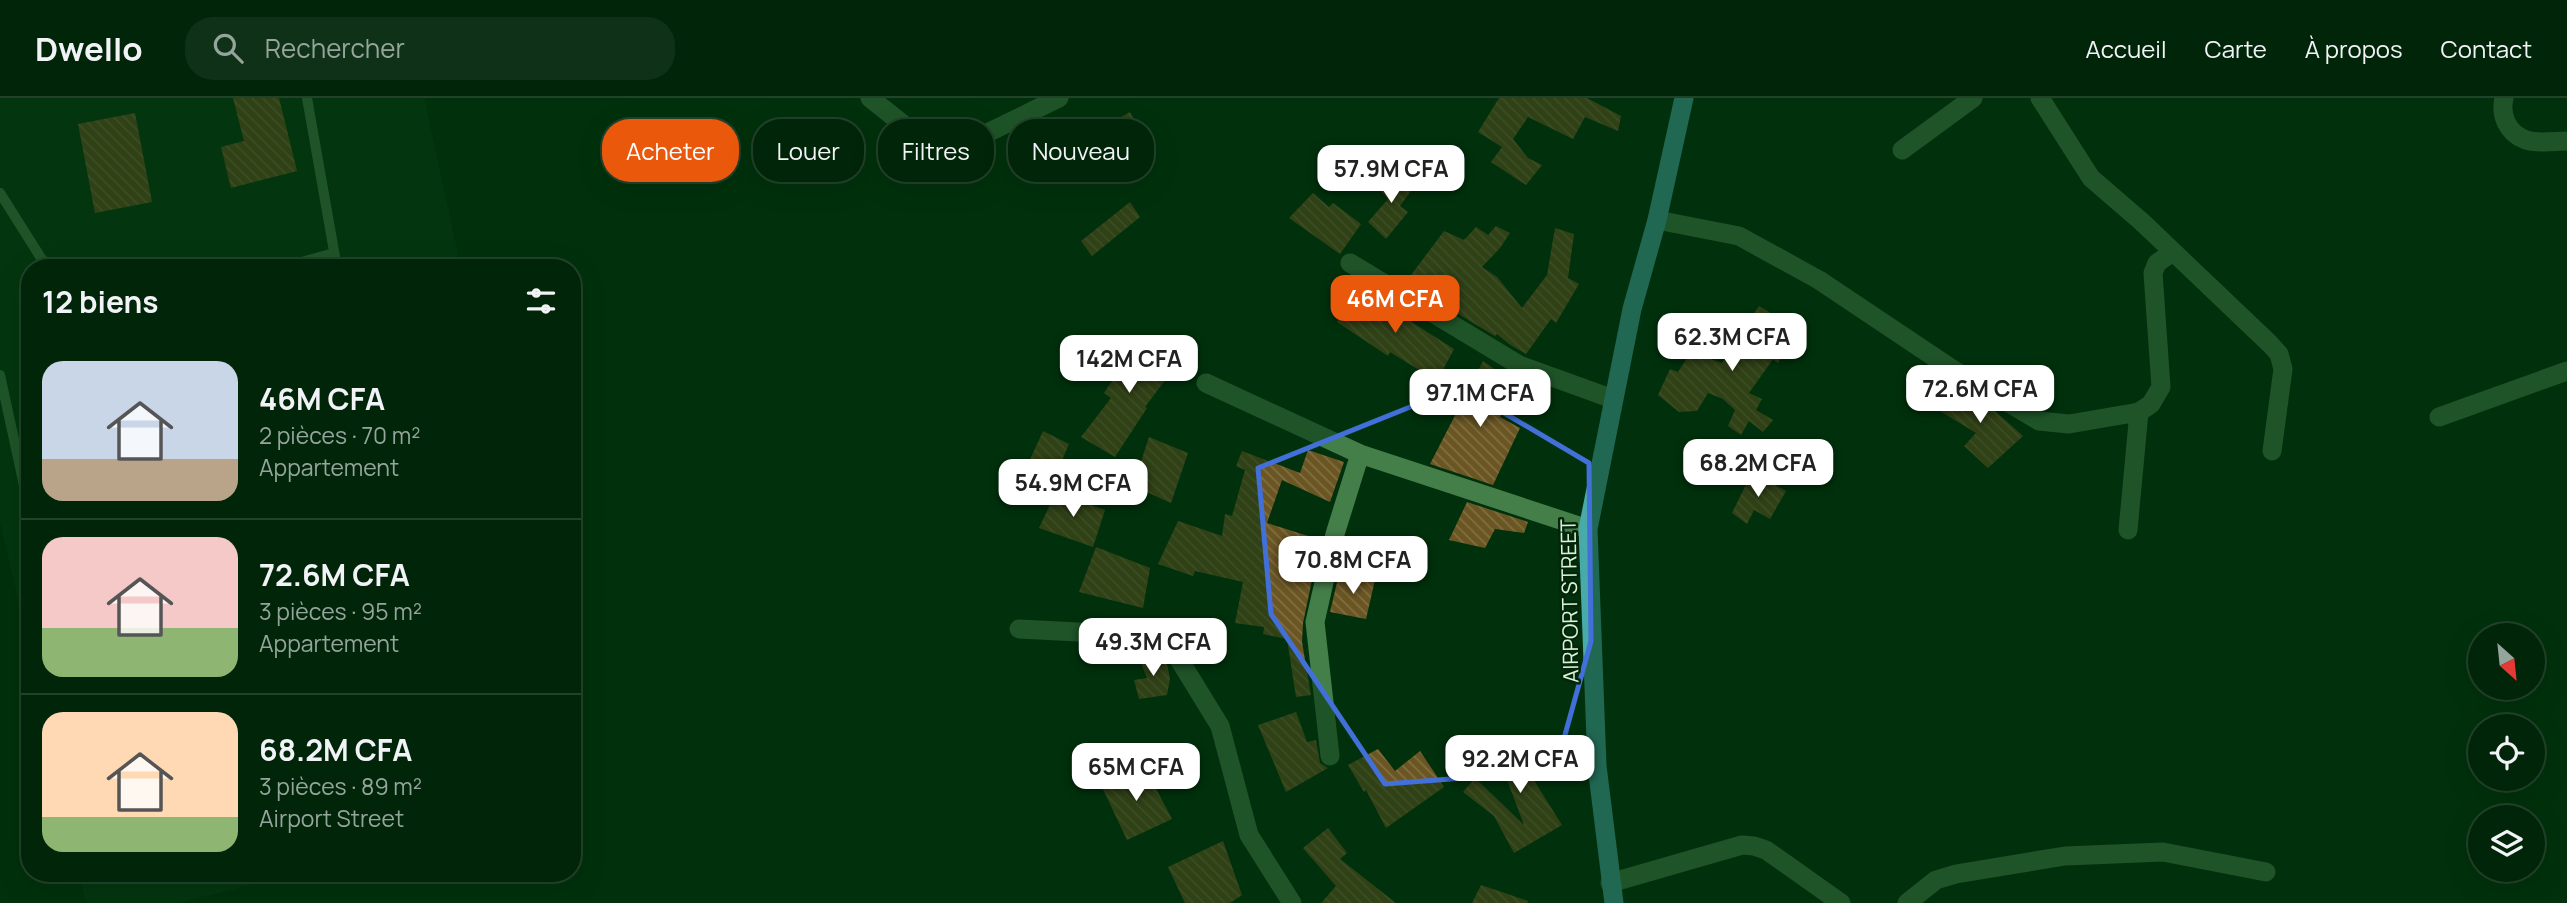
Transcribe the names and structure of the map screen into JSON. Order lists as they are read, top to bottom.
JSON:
{
  "streets": {
    "highway": ["AIRPORT STREET"]
  },
  "north": "bottom right",
  "page": {
    "header": "Dwello",
    "search": "Rechercher",
    "nav": [
      "Accueil",
      "Carte",
      "À propos",
      "Contact"
    ],
    "chip": [
      "Acheter",
      "Louer",
      "Filtres",
      "Nouveau"
    ],
    "price": [
      "57.9M CFA",
      "46M CFA",
      "62.3M CFA",
      "142M CFA",
      "72.6M CFA",
      "97.1M CFA",
      "68.2M CFA",
      "54.9M CFA",
      "70.8M CFA",
      "49.3M CFA",
      "92.2M CFA",
      "65M CFA"
    ],
    "heading": "12 biens",
    "list": [
      {
        "name": "46M CFA",
        "note": "2 pièces · 70 m² · Appartement"
      },
      {
        "name": "72.6M CFA",
        "note": "3 pièces · 95 m² · Appartement"
      },
      {
        "name": "68.2M CFA",
        "note": "3 pièces · 89 m² · Airport Street"
      }
    ]
  }
}
